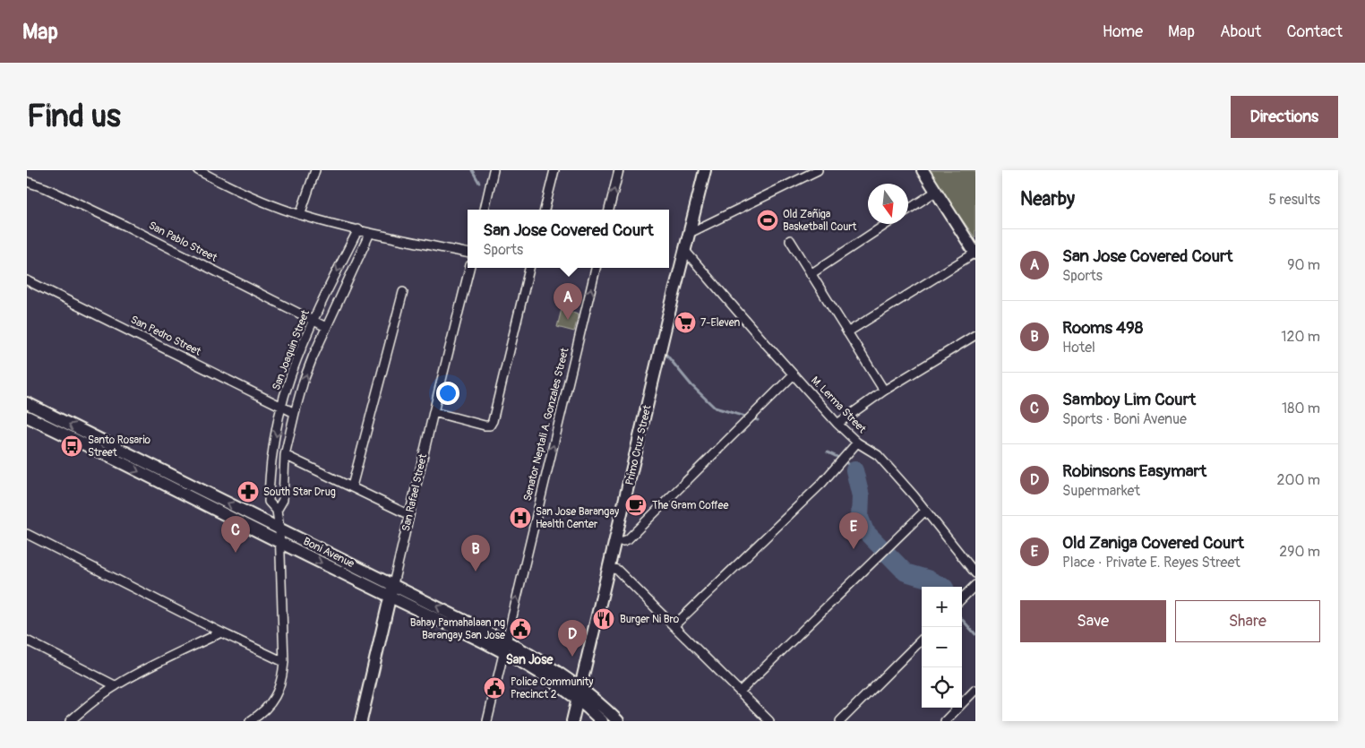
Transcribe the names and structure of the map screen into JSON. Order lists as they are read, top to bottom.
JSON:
{
  "streets": {
    "main road": ["Primo Cruz Street", "San Rafael Street", "Boni Avenue"],
    "street": [
      "San Pablo Street",
      "San Pedro Street",
      "San Joaquin Street",
      "M. Lerma Street",
      "Senator Neptali A. Gonzales Street"
    ]
  },
  "crossings": [
    ["San Pablo Street", "San Joaquin Street"],
    ["San Pedro Street", "San Joaquin Street"],
    ["San Joaquin Street", "Boni Avenue"],
    ["M. Lerma Street", "Primo Cruz Street"],
    ["Senator Neptali A. Gonzales Street", "Boni Avenue"],
    ["Primo Cruz Street", "Boni Avenue"],
    ["San Rafael Street", "Boni Avenue"]
  ],
  "one_way": ["Senator Neptali A. Gonzales Street"],
  "districts": ["San Jose"],
  "places": {
    "sports": ["Old Zañiga Basketball Court"],
    "supermarket": ["7-Eleven"],
    "bus stop": ["Santo Rosario Street"],
    "pharmacy": ["South Star Drug"],
    "cafe": ["The Gram Coffee"],
    "hospital": ["San Jose Barangay Health Center"],
    "restaurant": ["Burger Ni Bro"],
    "public building": ["Bahay Pamahalaan ng Barangay San Jose", "Police Community Precinct 2"]
  },
  "north": "bottom",
  "page": {
    "header": "Map",
    "nav": [
      "Home",
      "Map",
      "About",
      "Contact"
    ],
    "buttons": [
      "Directions",
      ["Save", "Share"]
    ],
    "title": "Find us",
    "heading": ["Nearby", "5 results"],
    "popup": ["San Jose Covered Court", "Sports"],
    "list": [
      {
        "mark": "A",
        "name": "San Jose Covered Court",
        "note": "Sports",
        "value": "90 m"
      },
      {
        "mark": "B",
        "name": "Rooms 498",
        "note": "Hotel",
        "value": "120 m"
      },
      {
        "mark": "C",
        "name": "Samboy Lim Court",
        "note": "Sports · Boni Avenue",
        "value": "180 m"
      },
      {
        "mark": "D",
        "name": "Robinsons Easymart",
        "note": "Supermarket",
        "value": "200 m"
      },
      {
        "mark": "E",
        "name": "Old Zaniga Covered Court",
        "note": "Place · Private E. Reyes Street",
        "value": "290 m"
      }
    ],
    "pins": [
      "A",
      "E",
      "C",
      "B",
      "D"
    ],
    "map_buttons": ["+", "−"]
  }
}
